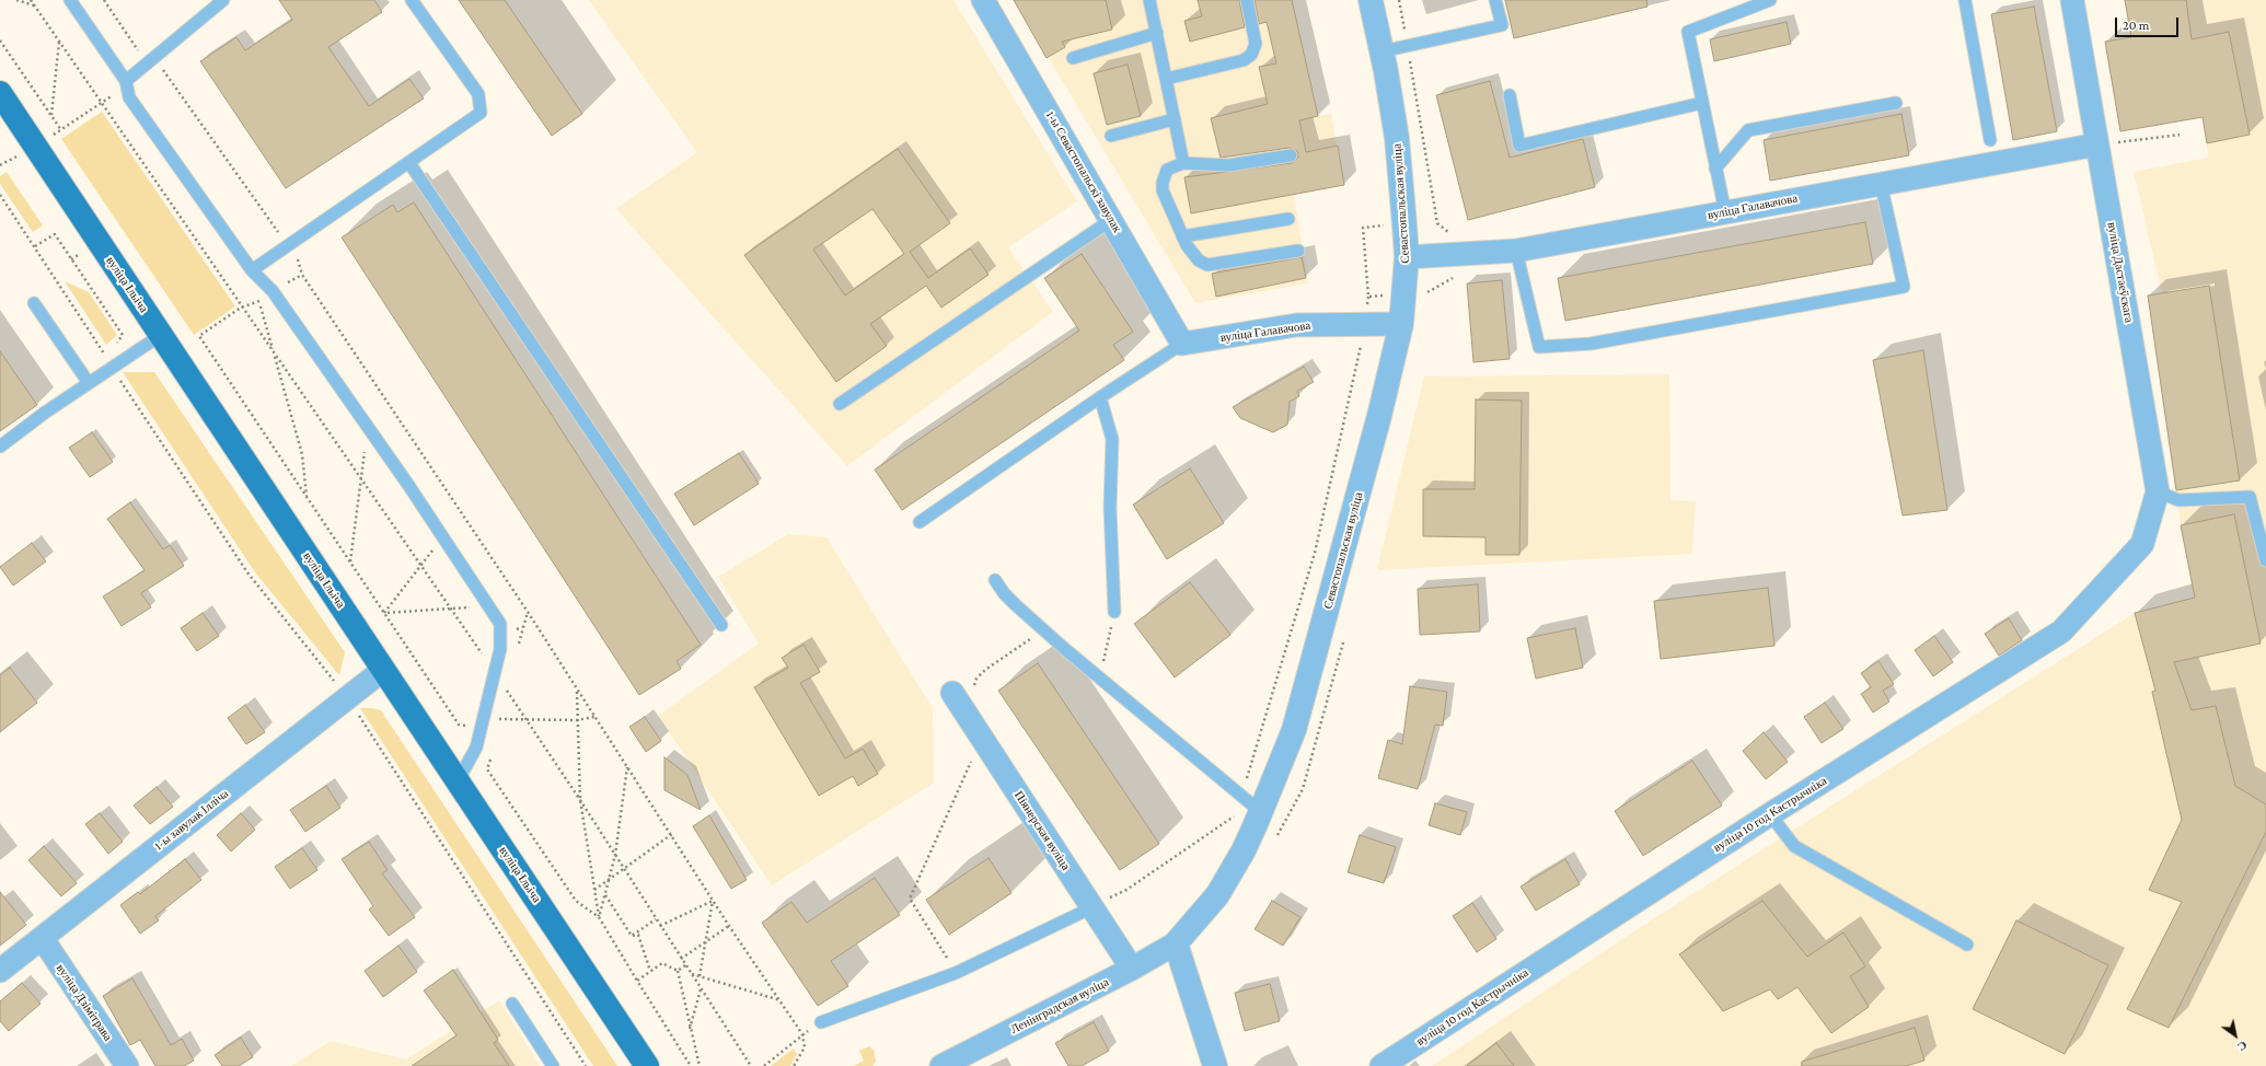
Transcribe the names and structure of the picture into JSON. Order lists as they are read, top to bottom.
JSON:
{
  "streets": {
    "main road": ["вуліца Ільіча"],
    "street": [
      "1-ы Севастопальскі завулак",
      "Севастопальская вуліца",
      "вуліца Галавачова",
      "вуліца Дастаеўскага",
      "вуліца 10 год Кастрычніка",
      "1-ы завулак Ілліча",
      "Піянерская вуліца",
      "вуліца Дзімітрава",
      "Ленінградская вуліца"
    ]
  },
  "crossings": [
    ["1-ы Севастопальскі завулак", "вуліца Галавачова"],
    ["Севастопальская вуліца", "вуліца Галавачова"],
    ["Севастопальская вуліца", "Ленінградская вуліца"],
    ["вуліца Галавачова", "вуліца Дастаеўскага"],
    ["вуліца Дастаеўскага", "вуліца 10 год Кастрычніка"],
    ["вуліца Ільіча", "1-ы завулак Ілліча"],
    ["1-ы завулак Ілліча", "вуліца Дзімітрава"],
    ["Піянерская вуліца", "Ленінградская вуліца"]
  ],
  "scale_bar": "20 m",
  "north": "bottom right"
}
